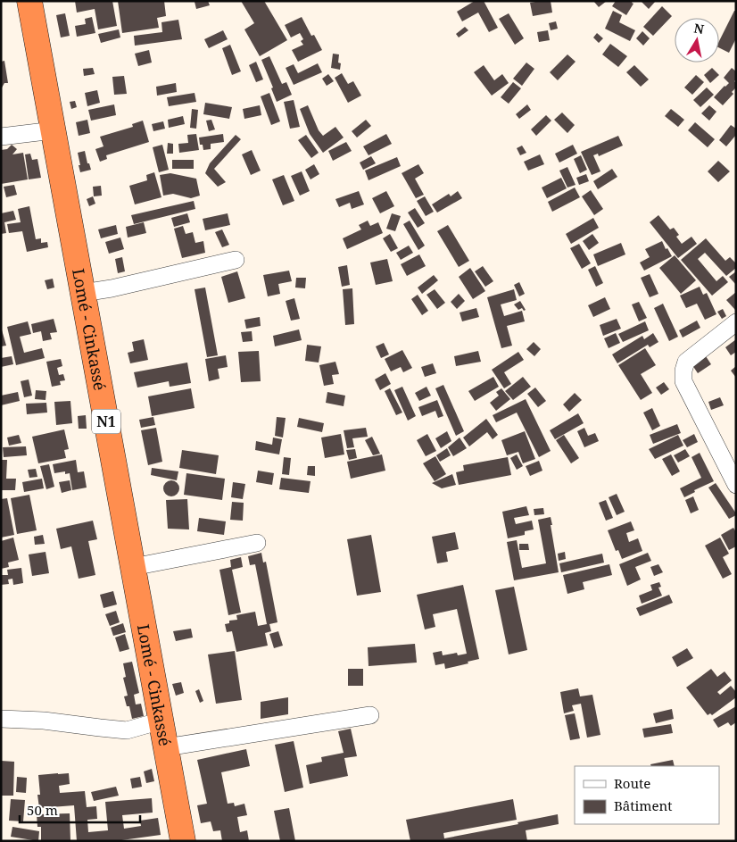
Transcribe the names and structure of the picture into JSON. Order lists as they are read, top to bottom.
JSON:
{
  "streets": {
    "highway": ["Lomé - Cinkassé", "N1"]
  },
  "legend": ["Route", "Bâtiment"],
  "scale_bar": "50 m",
  "north": "top"
}
